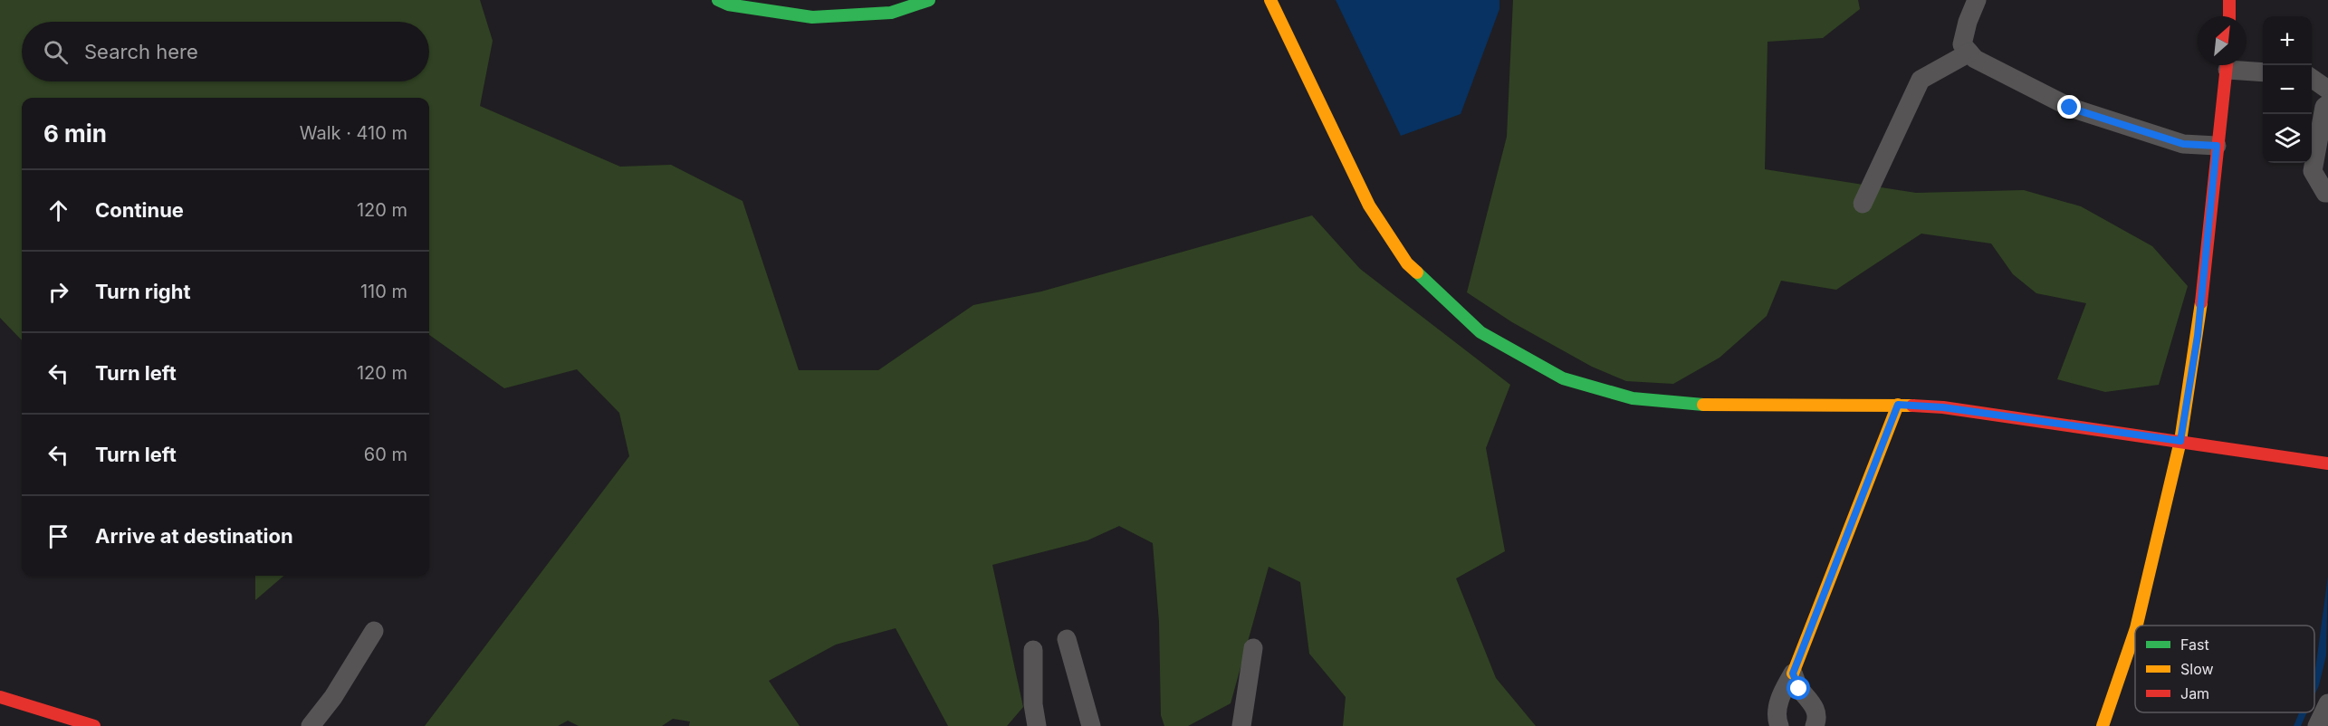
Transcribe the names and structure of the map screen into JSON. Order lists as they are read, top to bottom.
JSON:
{
  "legend": ["Fast", "Slow", "Jam"],
  "north": "top right",
  "page": {
    "map_buttons": ["+", "−"],
    "search": "Search here",
    "heading": ["6 min", "Walk · 410 m"],
    "list": [
      ["Continue", "120 m"],
      ["Turn right", "110 m"],
      ["Turn left", "120 m"],
      ["Turn left", "60 m"],
      "Arrive at destination"
    ]
  }
}
